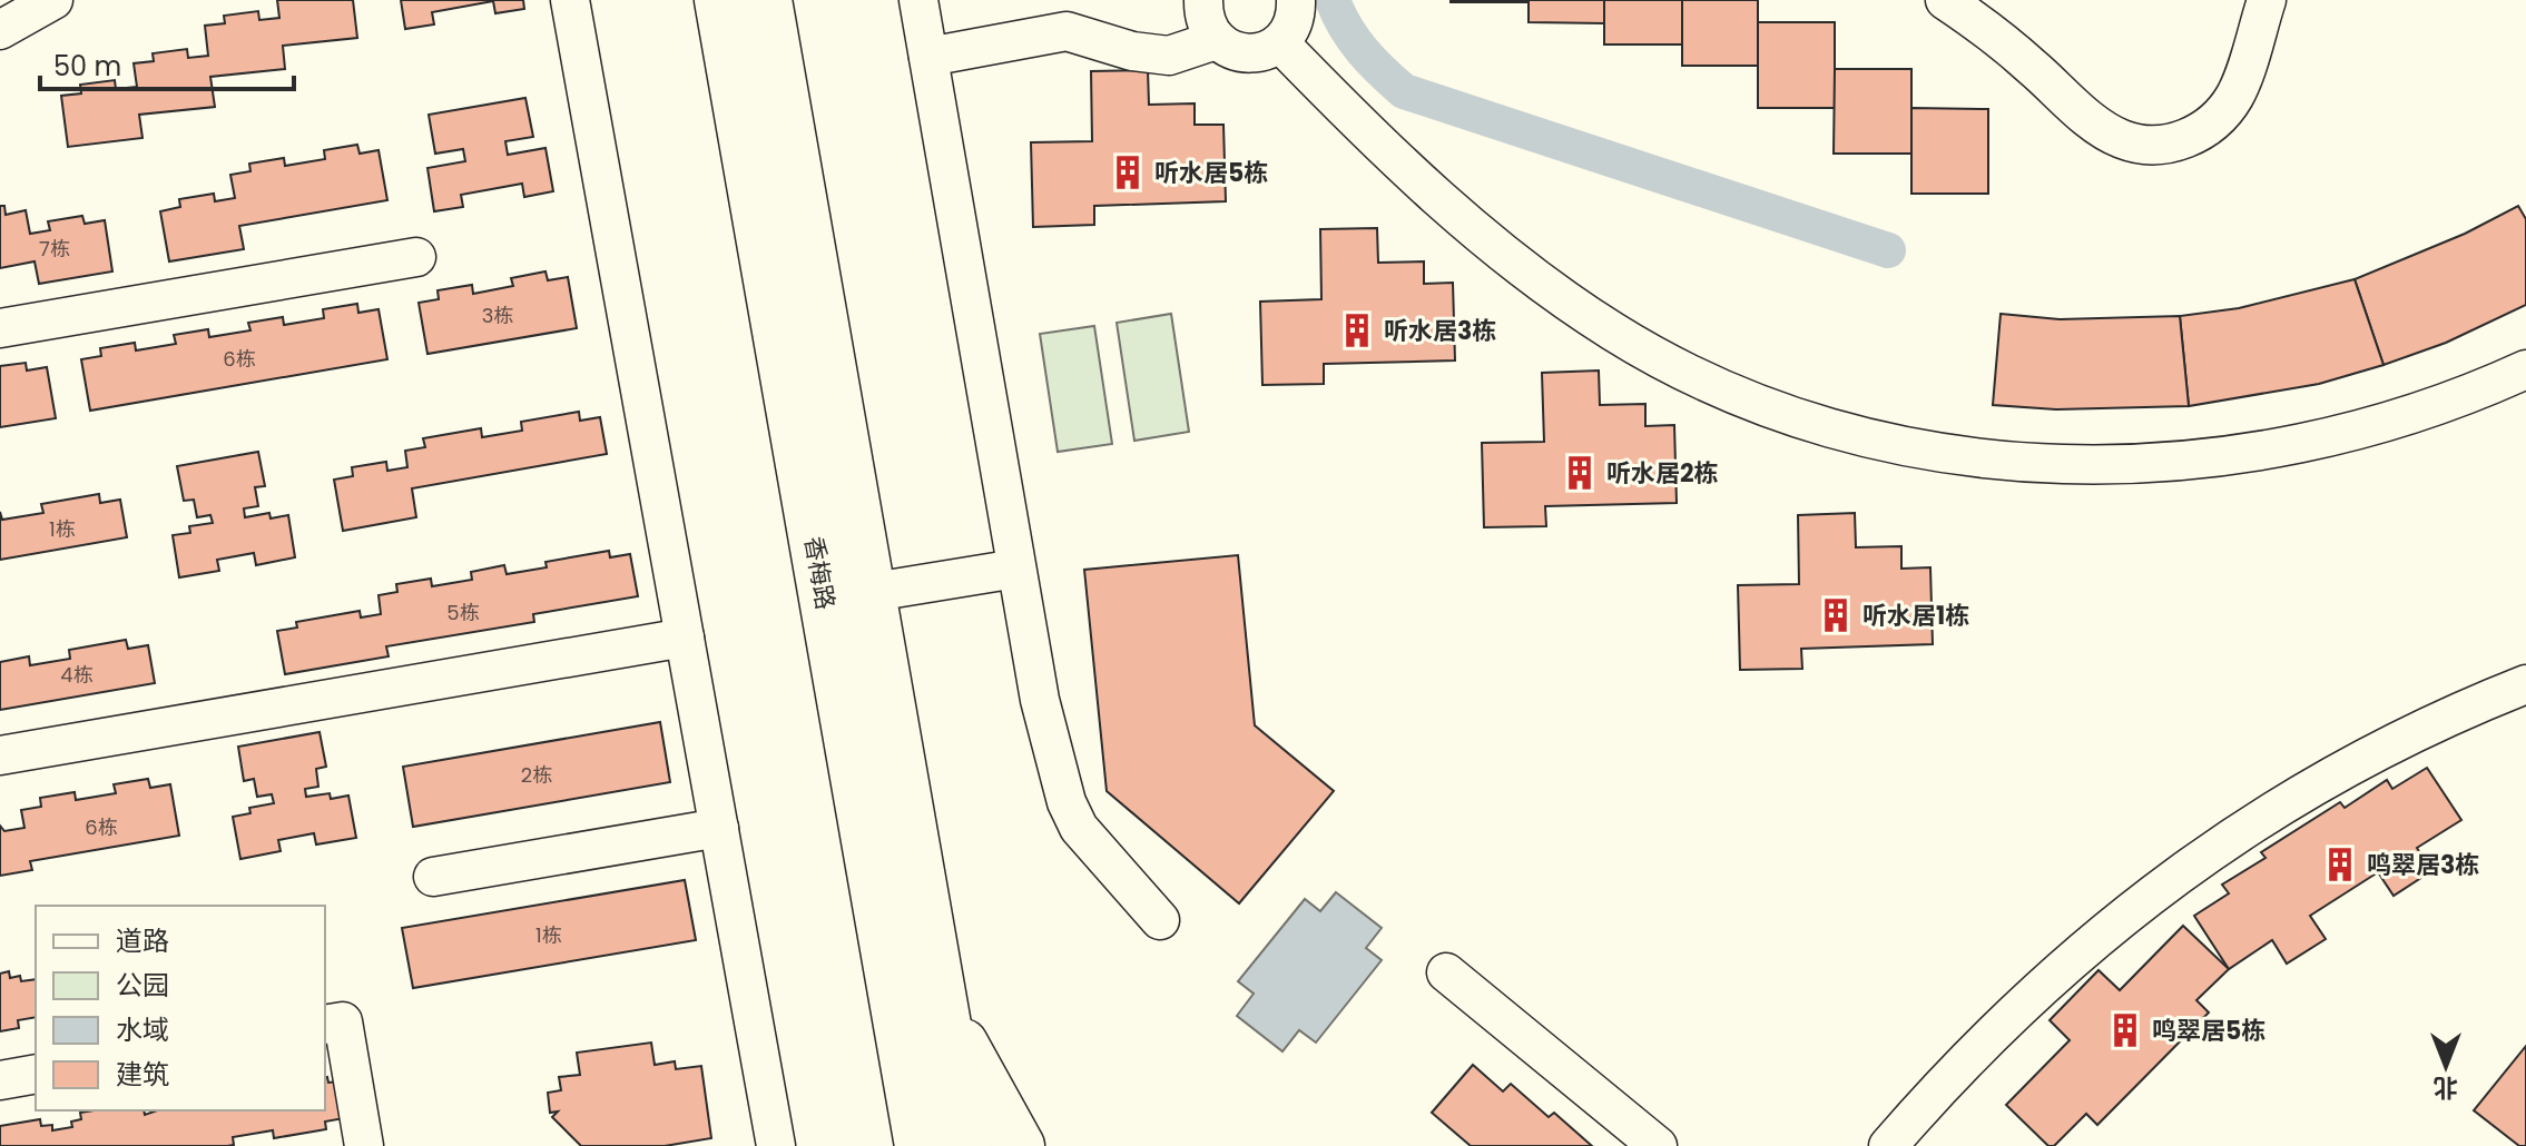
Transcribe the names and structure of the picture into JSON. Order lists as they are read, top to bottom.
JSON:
{
  "streets": {
    "main road": ["香梅路"]
  },
  "places": {
    "building": [
      "听水居5栋",
      "听水居3栋",
      "听水居2栋",
      "听水居1栋",
      "鸣翠居3栋",
      "鸣翠居5栋"
    ]
  },
  "house_numbers": [
    "7栋",
    "3栋",
    "6栋",
    "1栋",
    "5栋",
    "4栋",
    "2栋",
    "6栋",
    "1栋"
  ],
  "legend": [
    "道路",
    "公园",
    "水域",
    "建筑"
  ],
  "scale_bar": "50 m",
  "north": "bottom"
}
